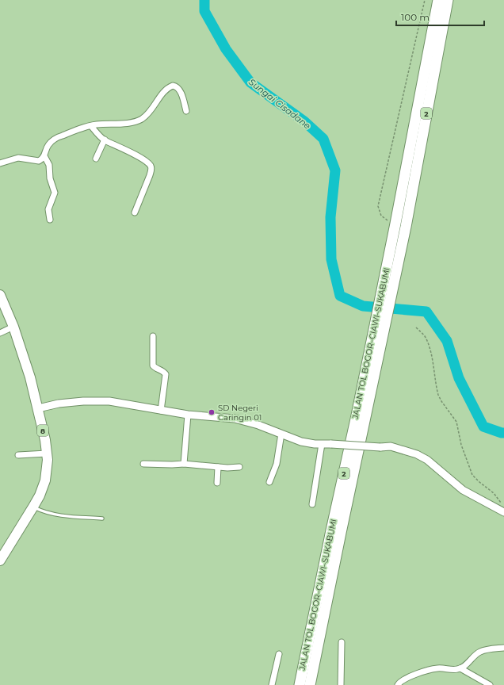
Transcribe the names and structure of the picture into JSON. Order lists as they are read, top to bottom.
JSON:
{
  "streets": {
    "highway": ["2", "JALAN TOL BOGOR–CIAWI–SUKABUMI", "8"]
  },
  "water": ["Sungai Cisadane"],
  "places": ["SD Negeri Caringin 01"],
  "scale_bar": "100 m"
}
